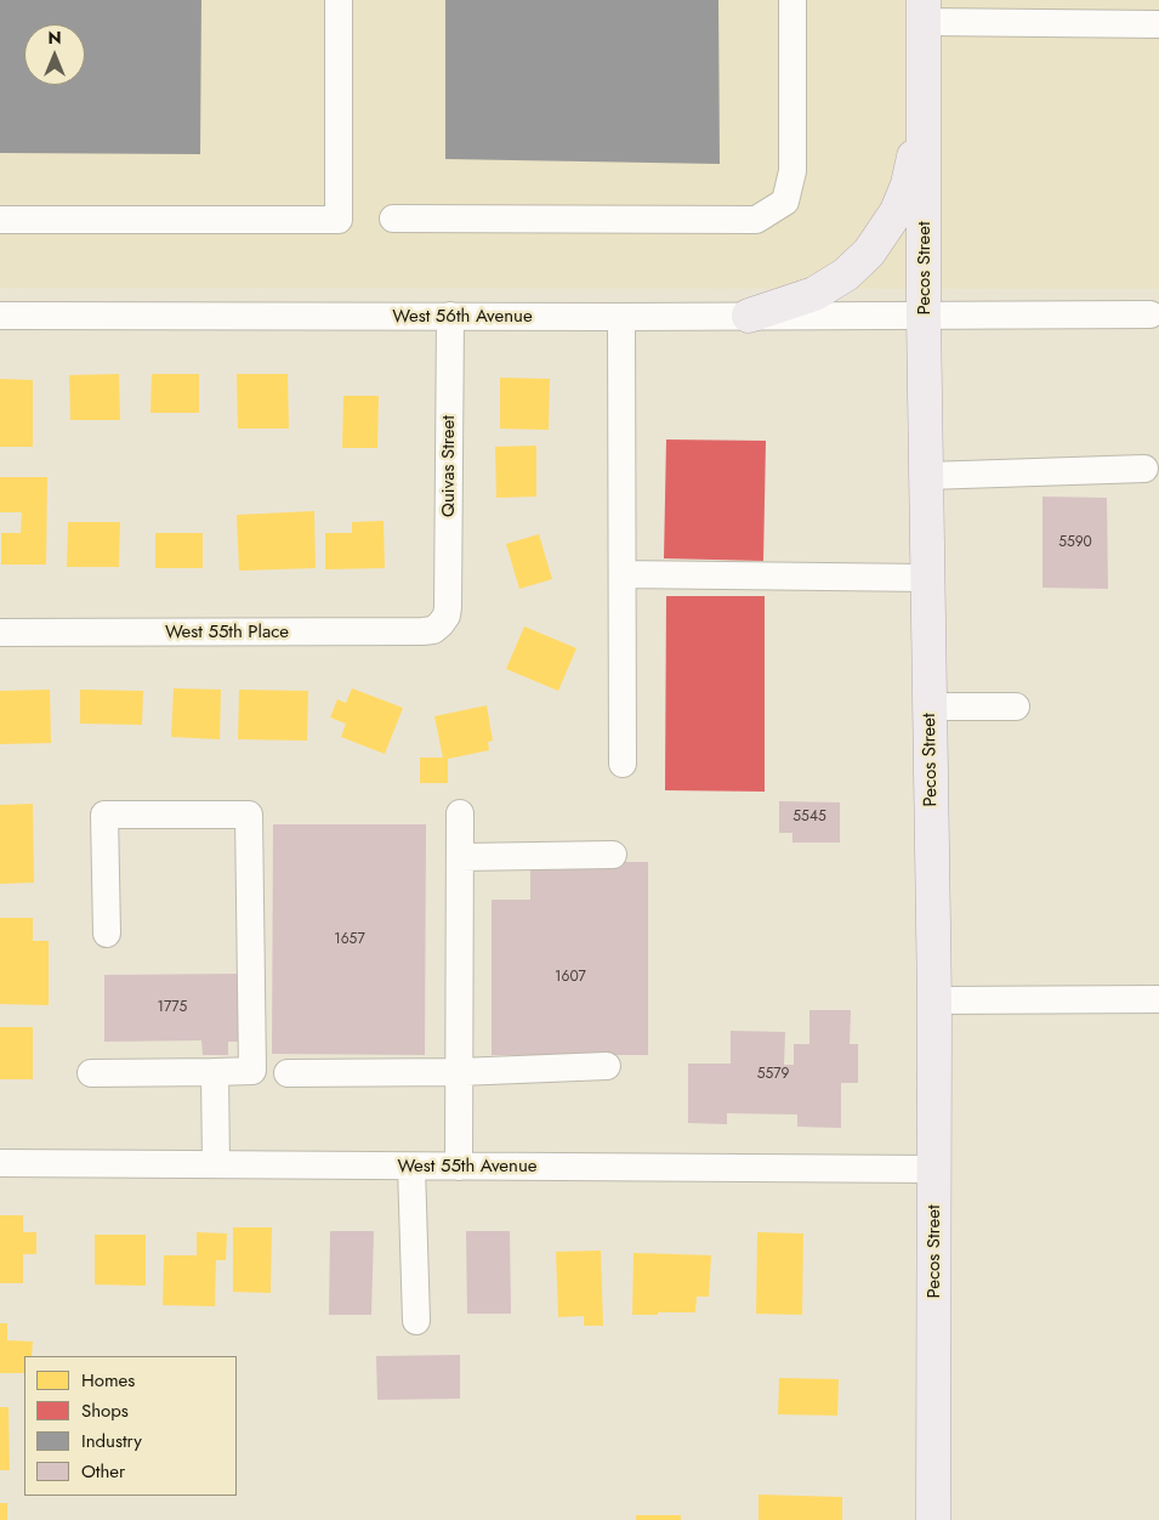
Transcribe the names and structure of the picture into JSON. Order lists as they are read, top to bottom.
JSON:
{
  "streets": {
    "main road": ["Pecos Street"],
    "street": [
      "West 56th Avenue",
      "Quivas Street",
      "West 55th Place",
      "West 55th Avenue"
    ]
  },
  "crossings": [
    ["Pecos Street", "West 56th Avenue"],
    ["Pecos Street", "West 55th Avenue"],
    ["West 56th Avenue", "Quivas Street"],
    ["Quivas Street", "West 55th Place"]
  ],
  "house_numbers": [
    "5590",
    "5545",
    "1657",
    "1607",
    "1775",
    "5579"
  ],
  "legend": [
    "Homes",
    "Shops",
    "Industry",
    "Other"
  ],
  "north": "top"
}
